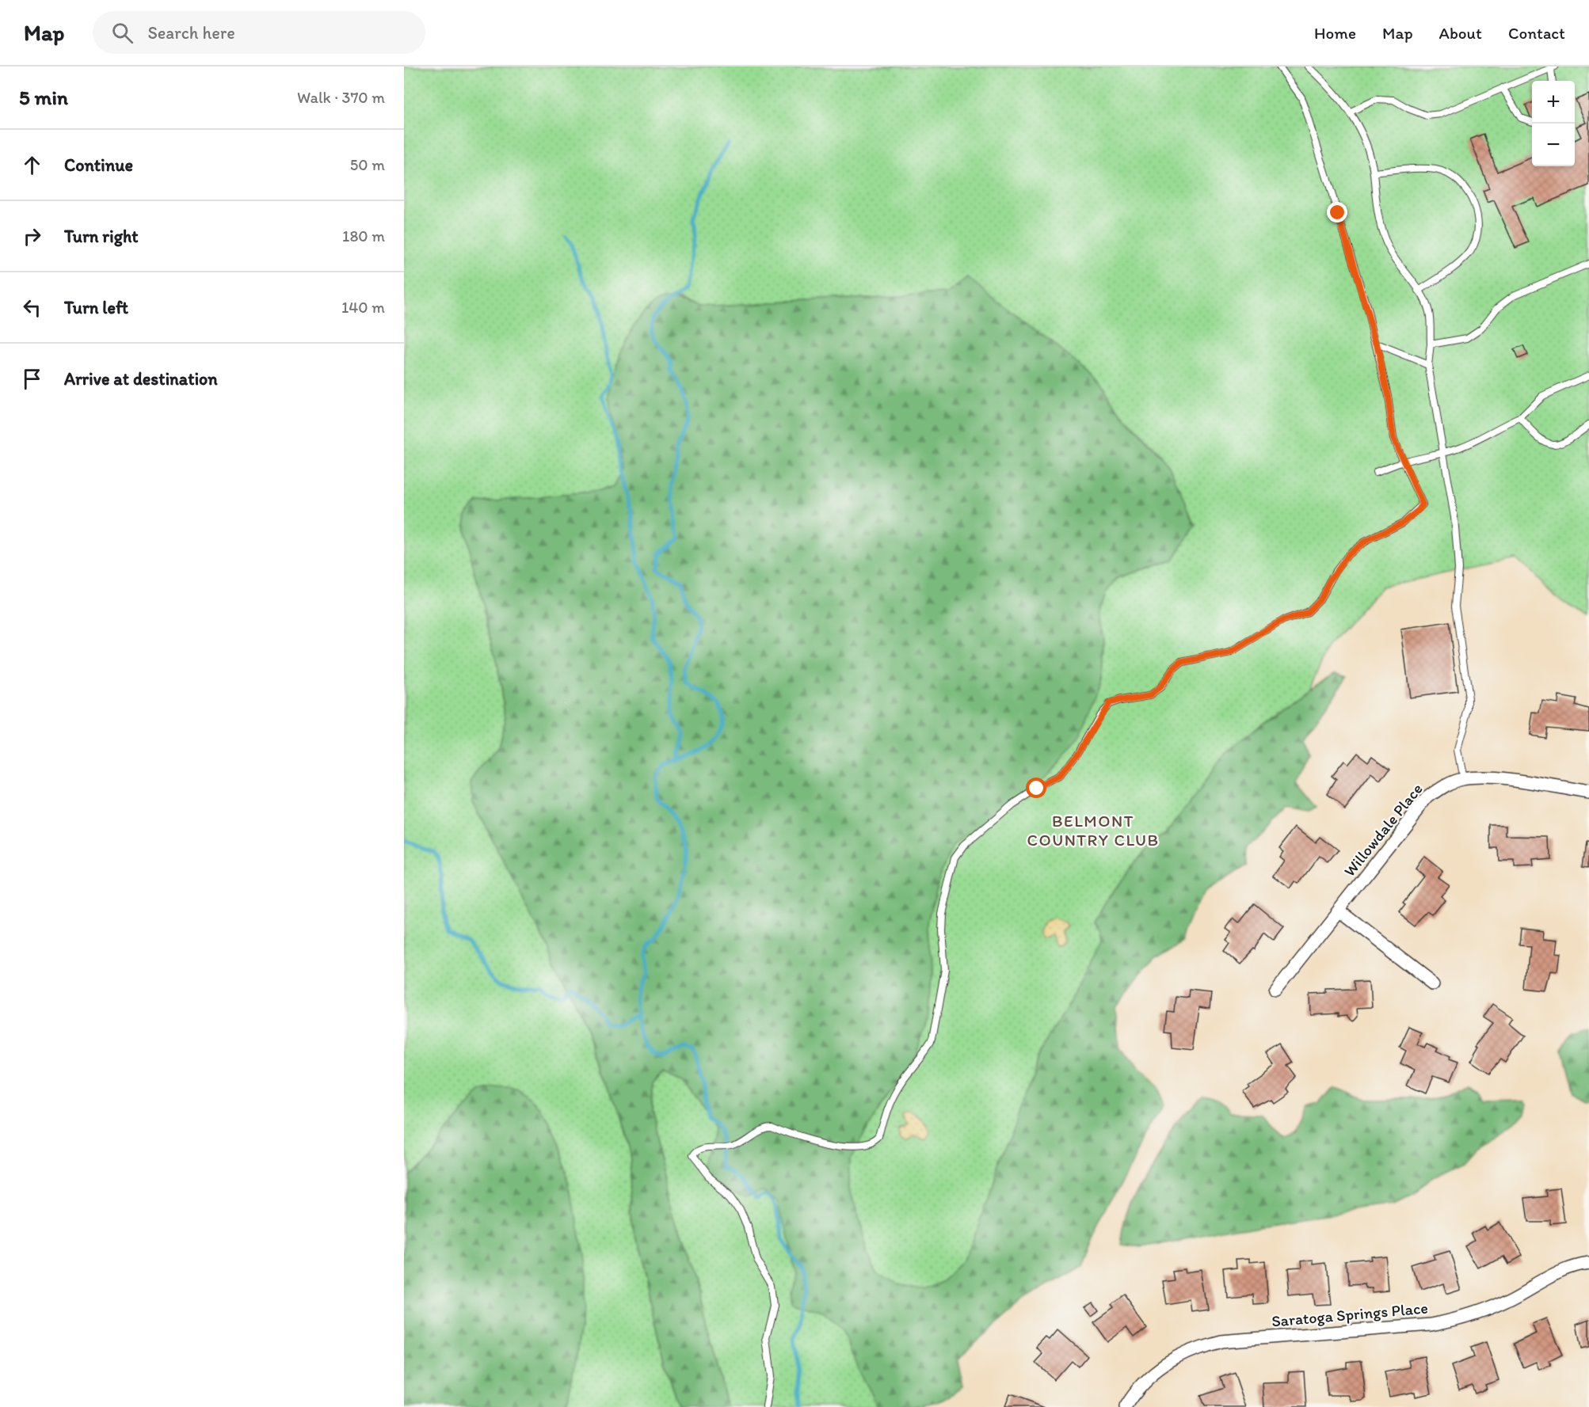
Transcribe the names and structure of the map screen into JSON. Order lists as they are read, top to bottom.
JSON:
{
  "streets": {
    "street": ["Willowdale Place", "Saratoga Springs Place"]
  },
  "districts": ["BELMONT COUNTRY CLUB"],
  "page": {
    "header": "Map",
    "search": "Search here",
    "nav": [
      "Home",
      "Map",
      "About",
      "Contact"
    ],
    "heading": ["5 min", "Walk · 370 m"],
    "map_buttons": ["+", "−"],
    "list": [
      ["Continue", "50 m"],
      ["Turn right", "180 m"],
      ["Turn left", "140 m"],
      "Arrive at destination"
    ]
  }
}
